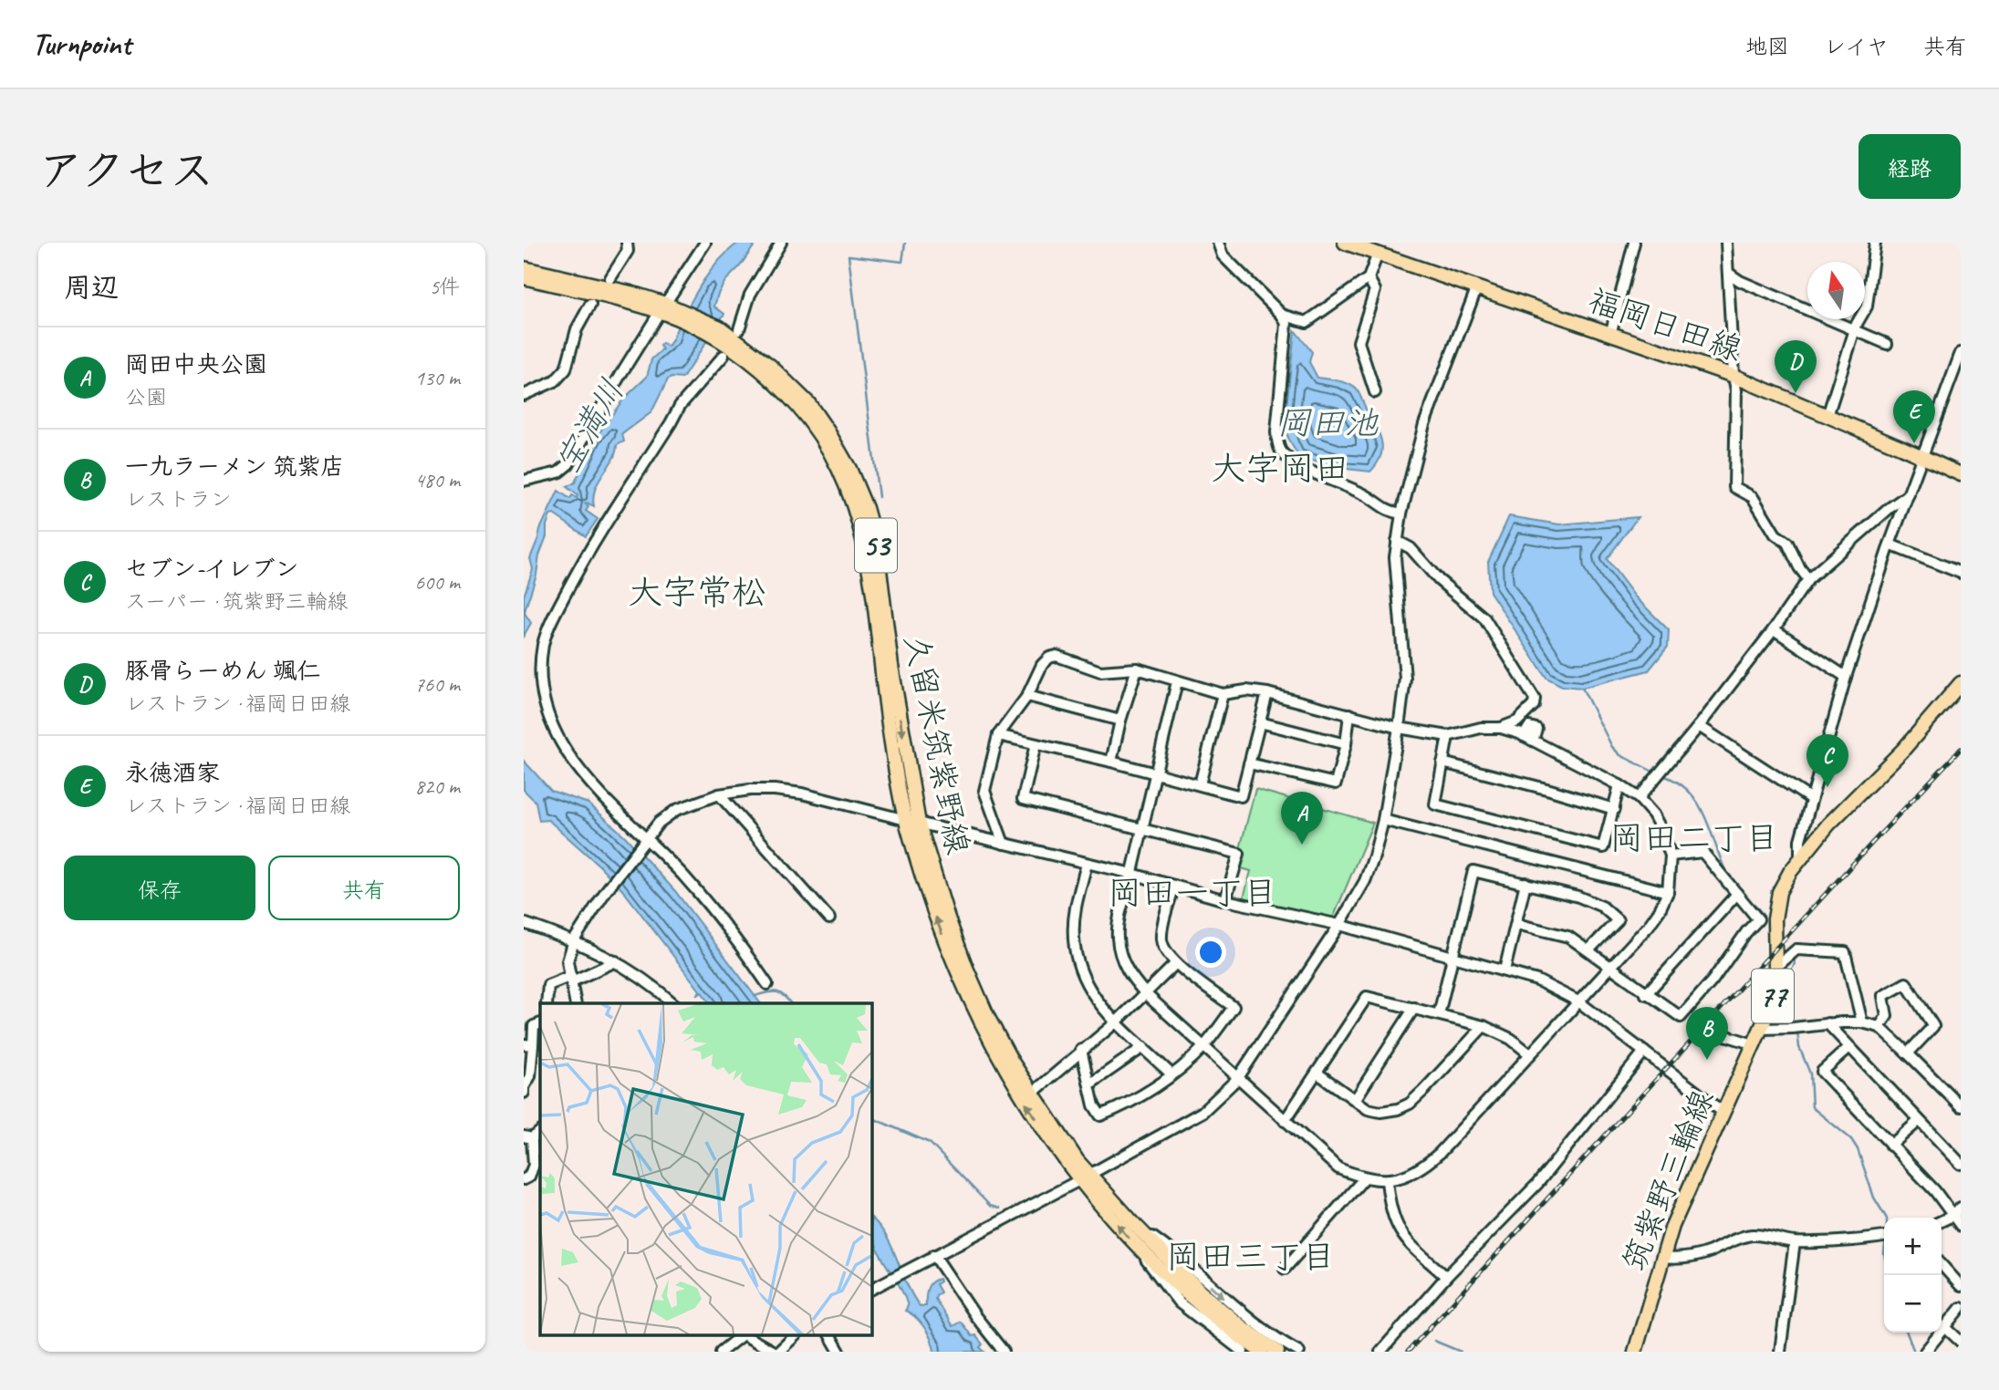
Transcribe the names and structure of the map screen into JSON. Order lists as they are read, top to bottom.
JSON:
{
  "streets": {
    "main road": [
      "福岡日田線",
      "53",
      "久留米筑紫野線",
      "77",
      "筑紫野三輪線"
    ]
  },
  "districts": [
    "大字岡田",
    "大字常松",
    "岡田二丁目",
    "岡田一丁目",
    "岡田三丁目"
  ],
  "water": ["岡田池", "宝満川"],
  "north": "top",
  "page": {
    "header": "Turnpoint",
    "nav": ["地図", "レイヤ", "共有"],
    "title": "アクセス",
    "buttons": [
      "経路",
      ["保存", "共有"]
    ],
    "heading": ["周辺", "5件"],
    "list": [
      {
        "mark": "A",
        "name": "岡田中央公園",
        "note": "公園",
        "value": "130 m"
      },
      {
        "mark": "B",
        "name": "一九ラーメン 筑紫店",
        "note": "レストラン",
        "value": "480 m"
      },
      {
        "mark": "C",
        "name": "セブン-イレブン",
        "note": "スーパー · 筑紫野三輪線",
        "value": "600 m"
      },
      {
        "mark": "D",
        "name": "豚骨らーめん 颯仁",
        "note": "レストラン · 福岡日田線",
        "value": "760 m"
      },
      {
        "mark": "E",
        "name": "永徳酒家",
        "note": "レストラン · 福岡日田線",
        "value": "820 m"
      }
    ],
    "pins": [
      "D",
      "E",
      "C",
      "A",
      "B"
    ],
    "map_buttons": ["+", "−"]
  }
}
